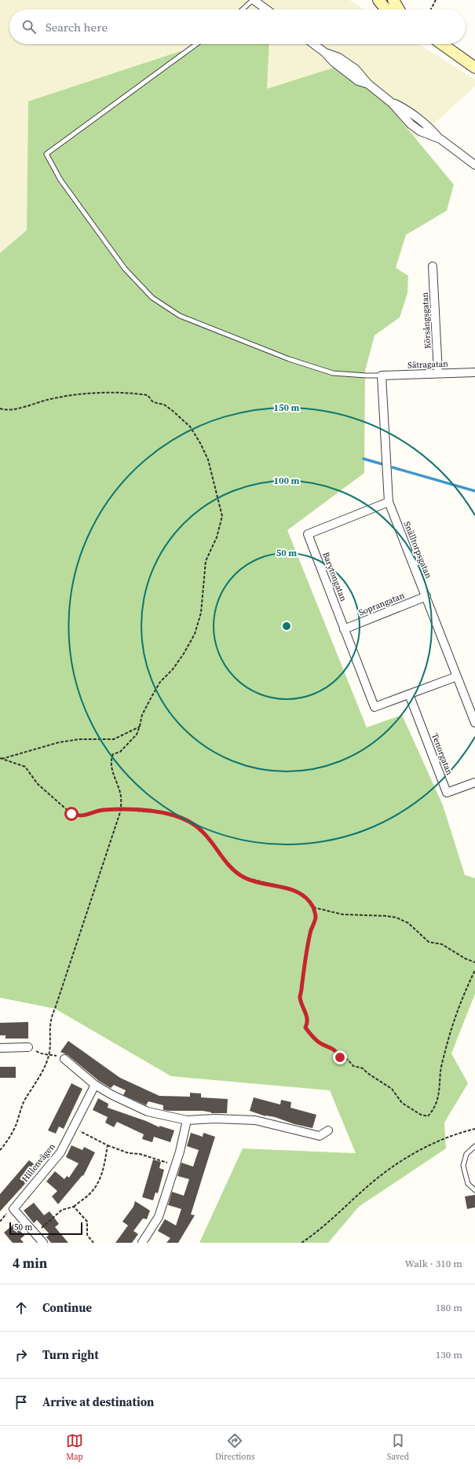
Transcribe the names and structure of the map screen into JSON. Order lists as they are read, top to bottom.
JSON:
{
  "streets": {
    "street": [
      "Körsångsgatan",
      "Sätragatan",
      "Snälltorpsgatan",
      "Barytongatan",
      "Soprangatan",
      "Tenorgatan",
      "Hillenvägen"
    ]
  },
  "crossings": [
    ["Körsångsgatan", "Sätragatan"],
    ["Sätragatan", "Snälltorpsgatan"],
    ["Snälltorpsgatan", "Barytongatan"],
    ["Snälltorpsgatan", "Soprangatan"],
    ["Barytongatan", "Soprangatan"],
    ["Barytongatan", "Tenorgatan"]
  ],
  "scale_bar": "50 m",
  "page": {
    "search": "Search here",
    "scale": "50 m",
    "heading": ["4 min", "Walk · 310 m"],
    "list": [
      ["Continue", "180 m"],
      ["Turn right", "130 m"],
      "Arrive at destination"
    ],
    "nav": ["Map", "Directions", "Saved"]
  },
  "rings": ["150 m", "100 m", "50 m"]
}
